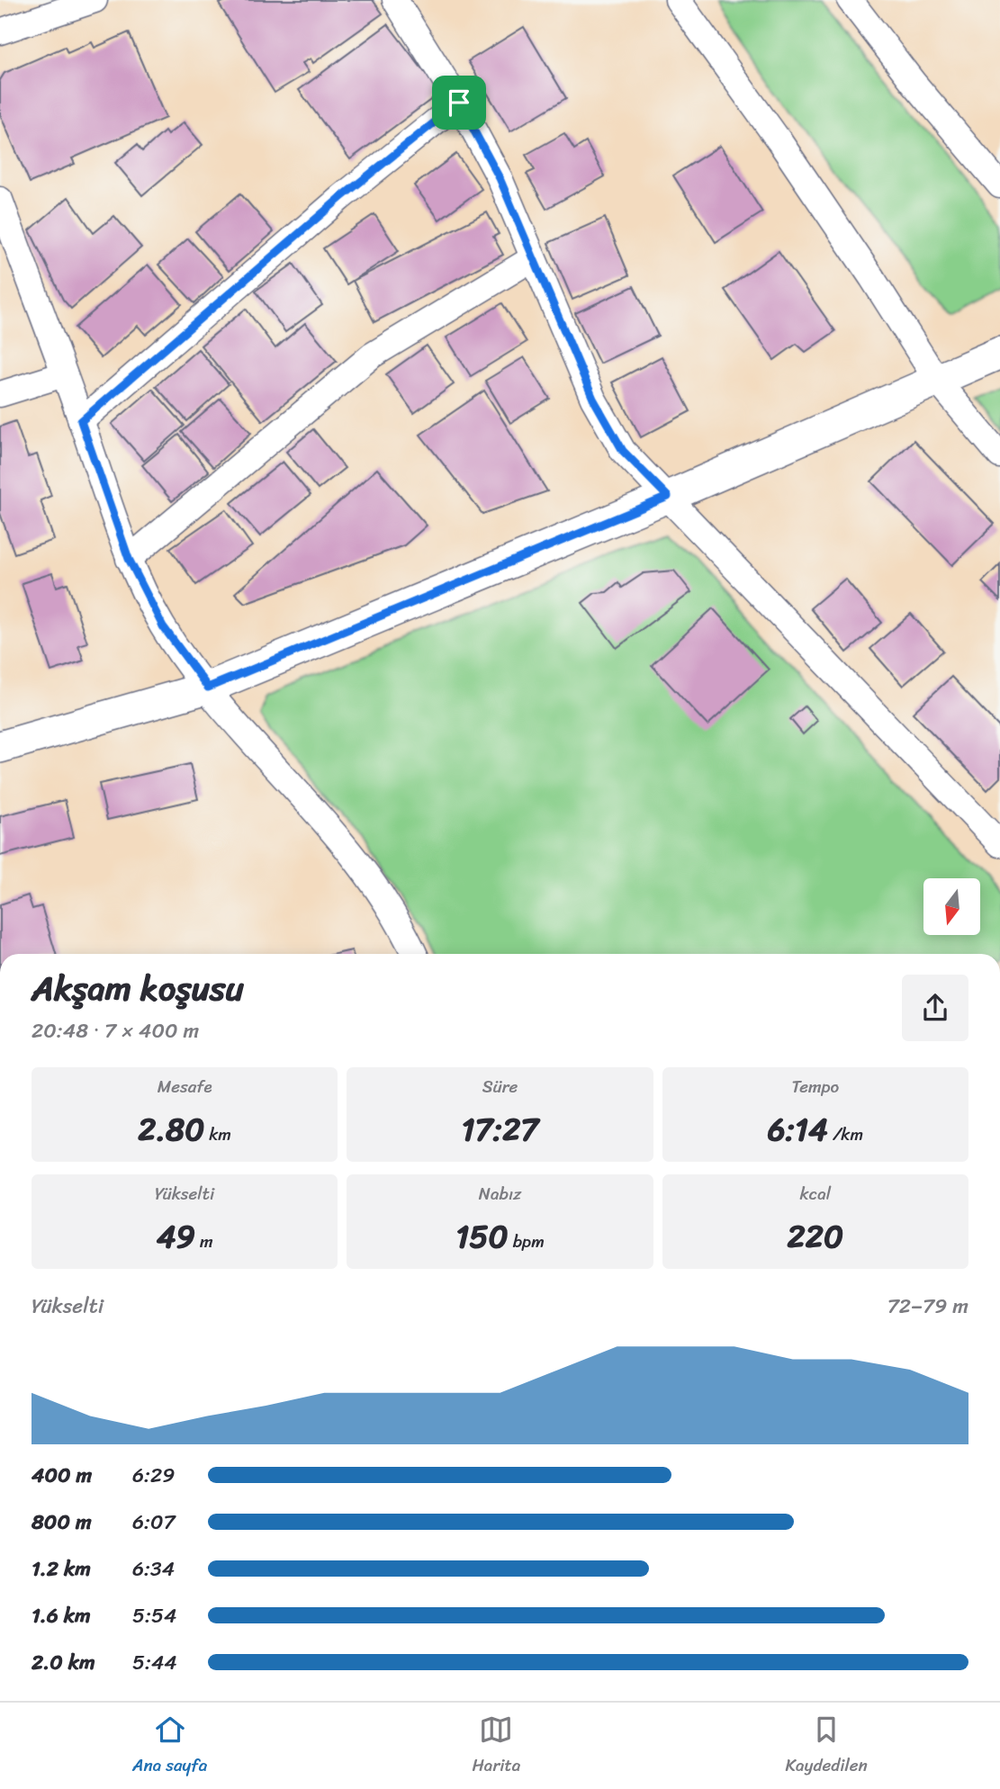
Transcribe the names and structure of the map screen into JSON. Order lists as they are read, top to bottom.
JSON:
{
  "north": "bottom",
  "page": {
    "heading": ["Akşam koşusu", "20:48 · 7 × 400 m"],
    "stats": [
      ["Mesafe", "2.80 km"],
      ["Süre", "17:27"],
      ["Tempo", "6:14 /km"],
      ["Yükselti", "49 m"],
      ["Nabız", "150 bpm"],
      ["kcal", "220"]
    ],
    "chart": ["Yükselti", "72–79 m"],
    "list": [
      {
        "name": "400 m",
        "note": "6:29"
      },
      {
        "name": "800 m",
        "note": "6:07"
      },
      {
        "name": "1.2 km",
        "note": "6:34"
      },
      {
        "name": "1.6 km",
        "note": "5:54"
      },
      {
        "name": "2.0 km",
        "note": "5:44"
      }
    ],
    "tabs": ["Ana sayfa", "Harita", "Kaydedilen"]
  }
}
